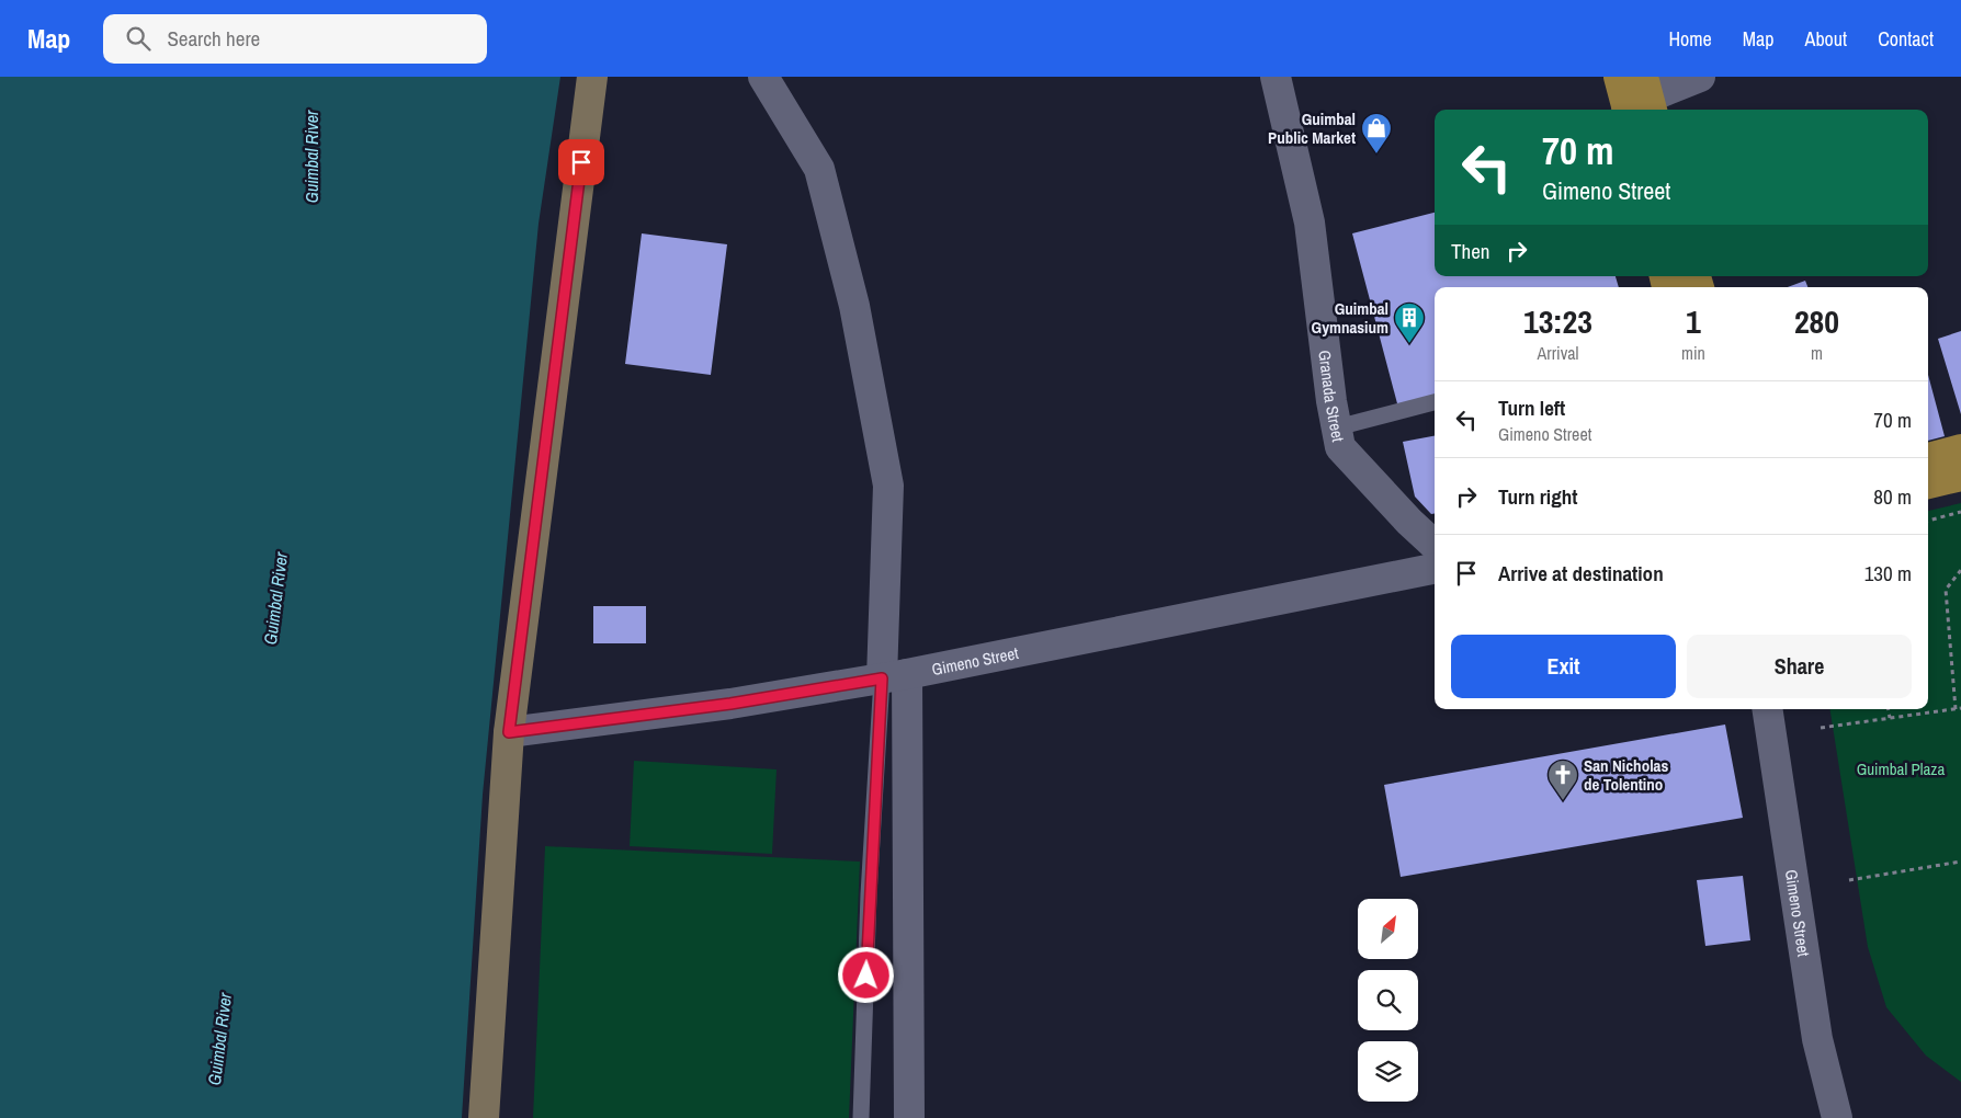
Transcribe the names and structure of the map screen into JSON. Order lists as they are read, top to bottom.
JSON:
{
  "streets": {
    "street": ["Granada Street", "Gimeno Street"]
  },
  "water": ["Guimbal River"],
  "parks": ["Guimbal Plaza"],
  "places": {
    "shop": ["Guimbal Public Market"],
    "building": ["Guimbal Gymnasium"],
    "church": ["San Nicholas de Tolentino"]
  },
  "north": "top right",
  "page": {
    "header": "Map",
    "search": "Search here",
    "nav": [
      "Home",
      "Map",
      "About",
      "Contact"
    ],
    "turn": ["70 m", "Gimeno Street"],
    "then": "Then",
    "eta": [
      "13:23",
      "Arrival",
      "1",
      "min",
      "280",
      "m"
    ],
    "list": [
      {
        "name": "Turn left",
        "note": "Gimeno Street",
        "value": "70 m"
      },
      {
        "name": "Turn right",
        "value": "80 m"
      },
      {
        "name": "Arrive at destination",
        "value": "130 m"
      }
    ],
    "buttons": ["Exit", "Share"]
  }
}
